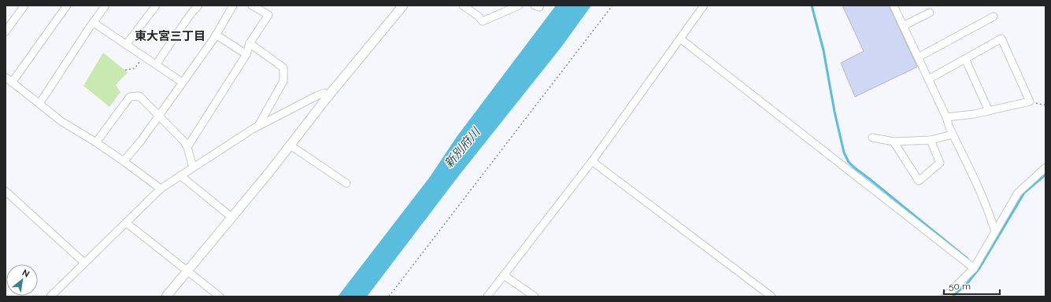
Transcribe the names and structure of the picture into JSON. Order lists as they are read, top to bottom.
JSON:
{
  "districts": ["東大宮三丁目"],
  "water": ["新別府川"],
  "scale_bar": "50 m",
  "north": "top right"
}
